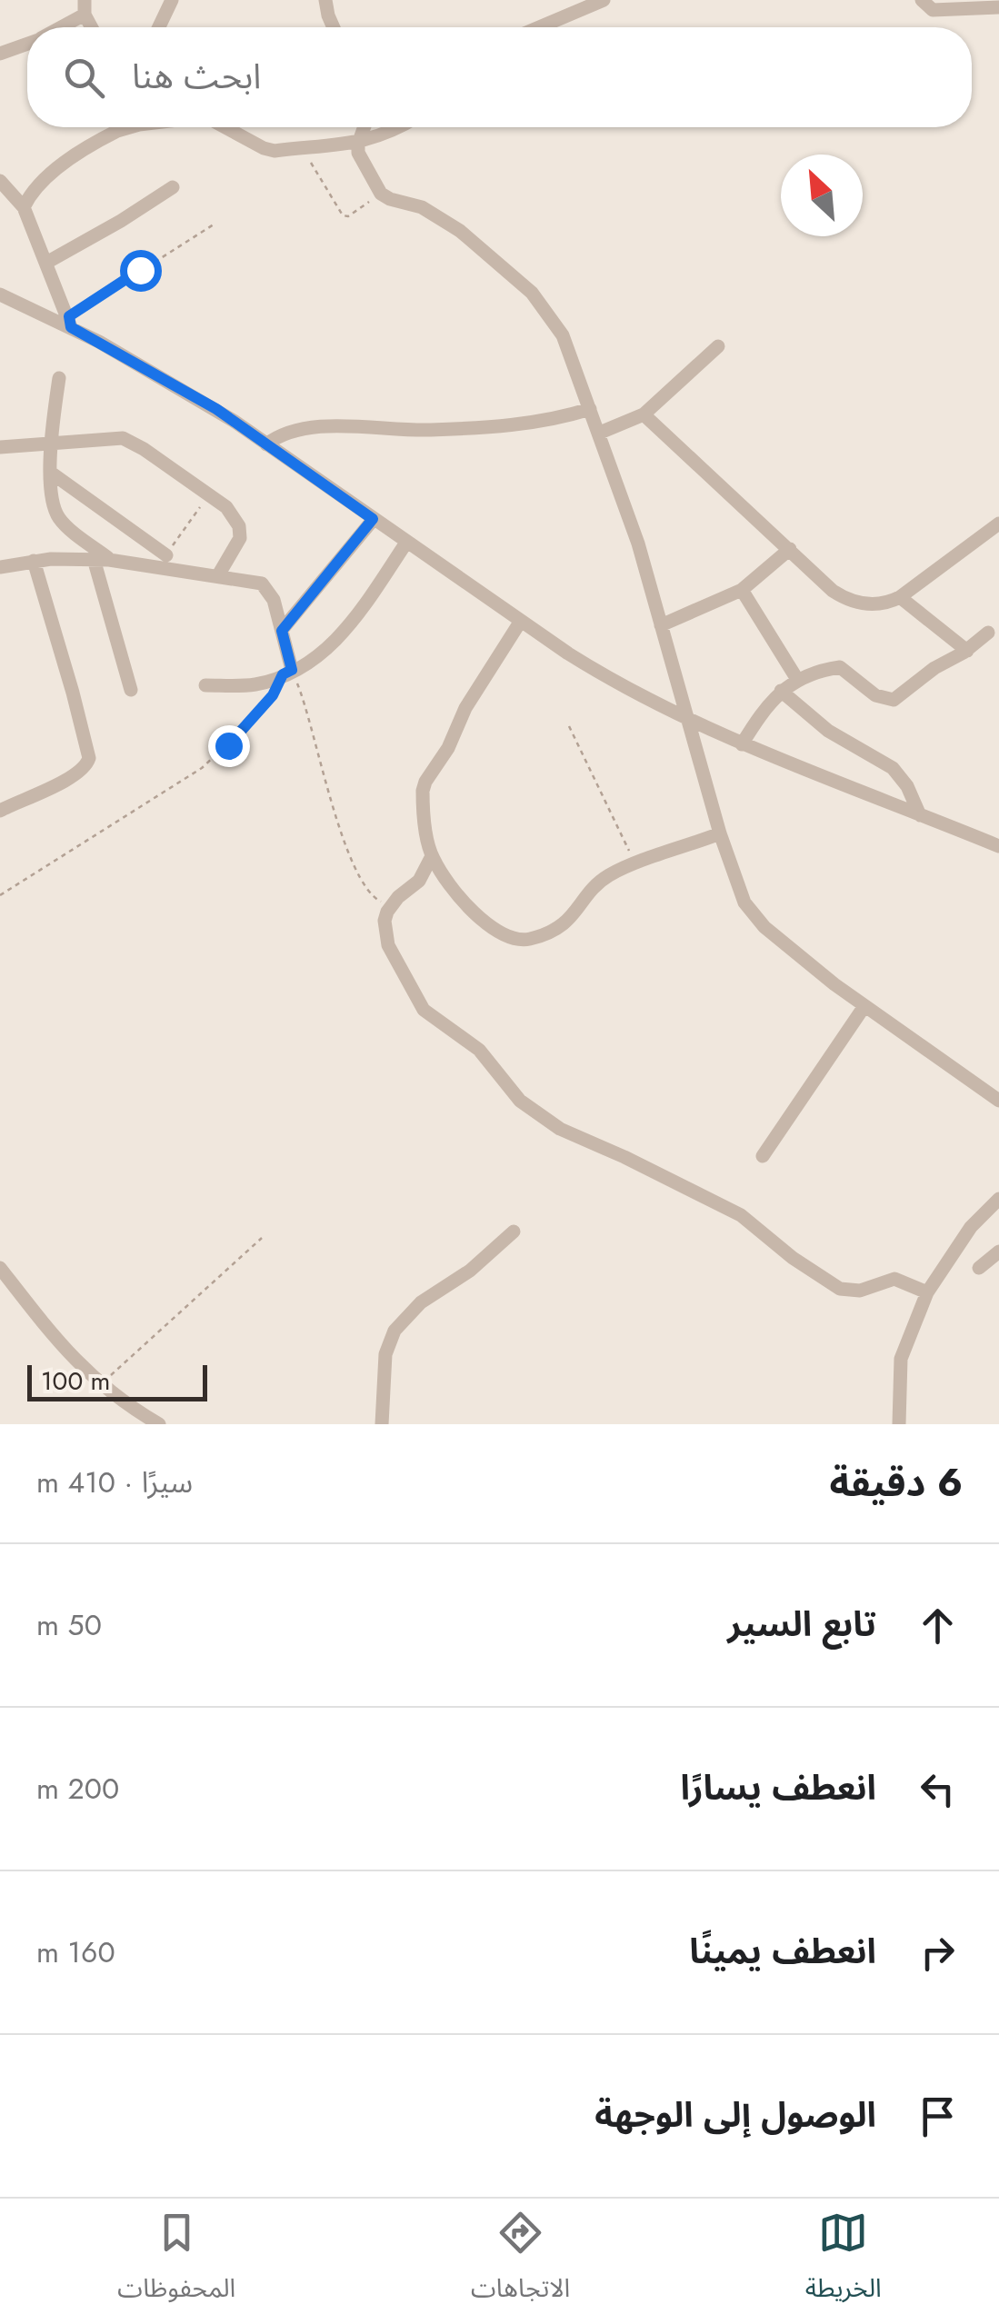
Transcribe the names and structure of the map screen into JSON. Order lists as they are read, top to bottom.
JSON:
{
  "scale_bar": "100 m",
  "north": "top left",
  "page": {
    "search": "ابحث هنا",
    "scale": "100 m",
    "heading": ["6 دقيقة", "سيرًا · 410 m"],
    "list": [
      ["تابع السير", "50 m"],
      ["انعطف يسارًا", "200 m"],
      ["انعطف يمينًا", "160 m"],
      "الوصول إلى الوجهة"
    ],
    "nav": ["الخريطة", "الاتجاهات", "المحفوظات"]
  }
}
